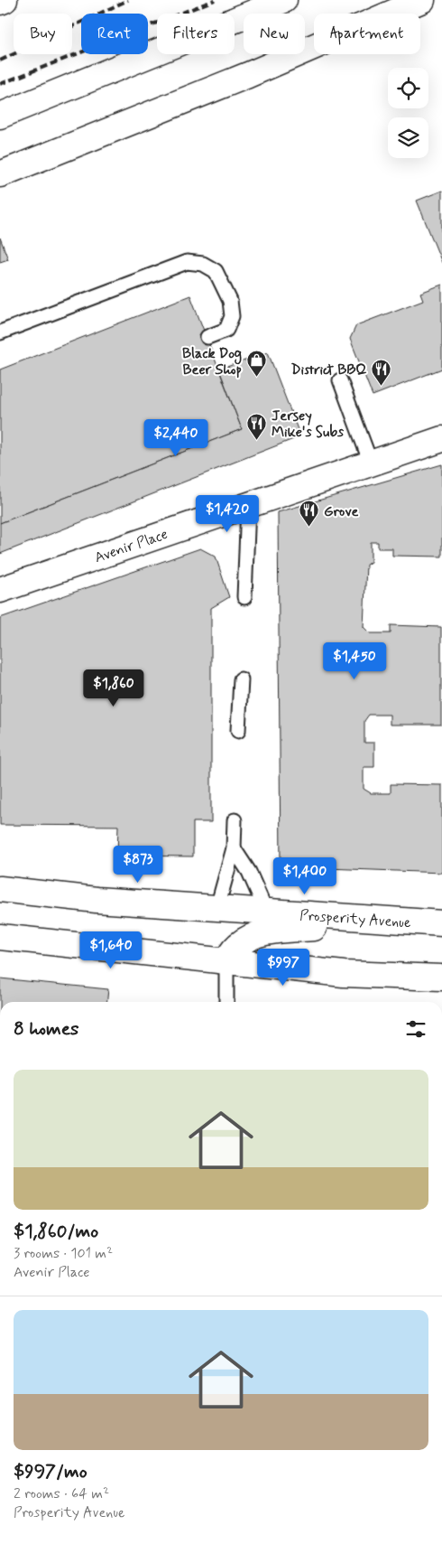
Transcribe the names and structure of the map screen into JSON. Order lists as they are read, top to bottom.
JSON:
{
  "streets": {
    "main road": ["Avenir Place", "Prosperity Avenue"]
  },
  "places": {
    "shop": ["Black Dog Beer Shop"],
    "restaurant": ["District BBQ", "Jersey Mike's Subs", "Grove"]
  },
  "page": {
    "chip": [
      "Buy",
      "Rent",
      "Filters",
      "New",
      "Apartment"
    ],
    "price": [
      "$2,440",
      "$1,420",
      "$1,450",
      "$1,860",
      "$873",
      "$1,400",
      "$1,640",
      "$997"
    ],
    "heading": "8 homes",
    "list": [
      {
        "name": "$1,860/mo",
        "note": "3 rooms · 101 m² · Avenir Place"
      },
      {
        "name": "$997/mo",
        "note": "2 rooms · 64 m² · Prosperity Avenue"
      }
    ]
  }
}
